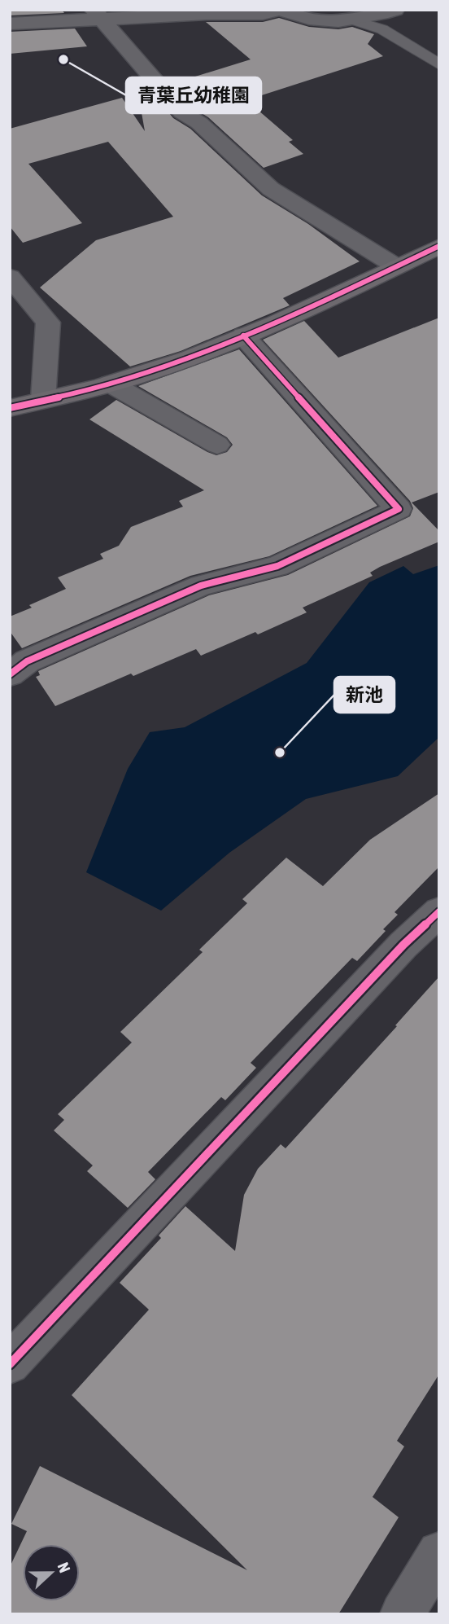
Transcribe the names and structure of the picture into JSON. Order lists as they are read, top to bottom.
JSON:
{
  "places": ["青葉丘幼稚園", "新池"],
  "north": "right"
}
